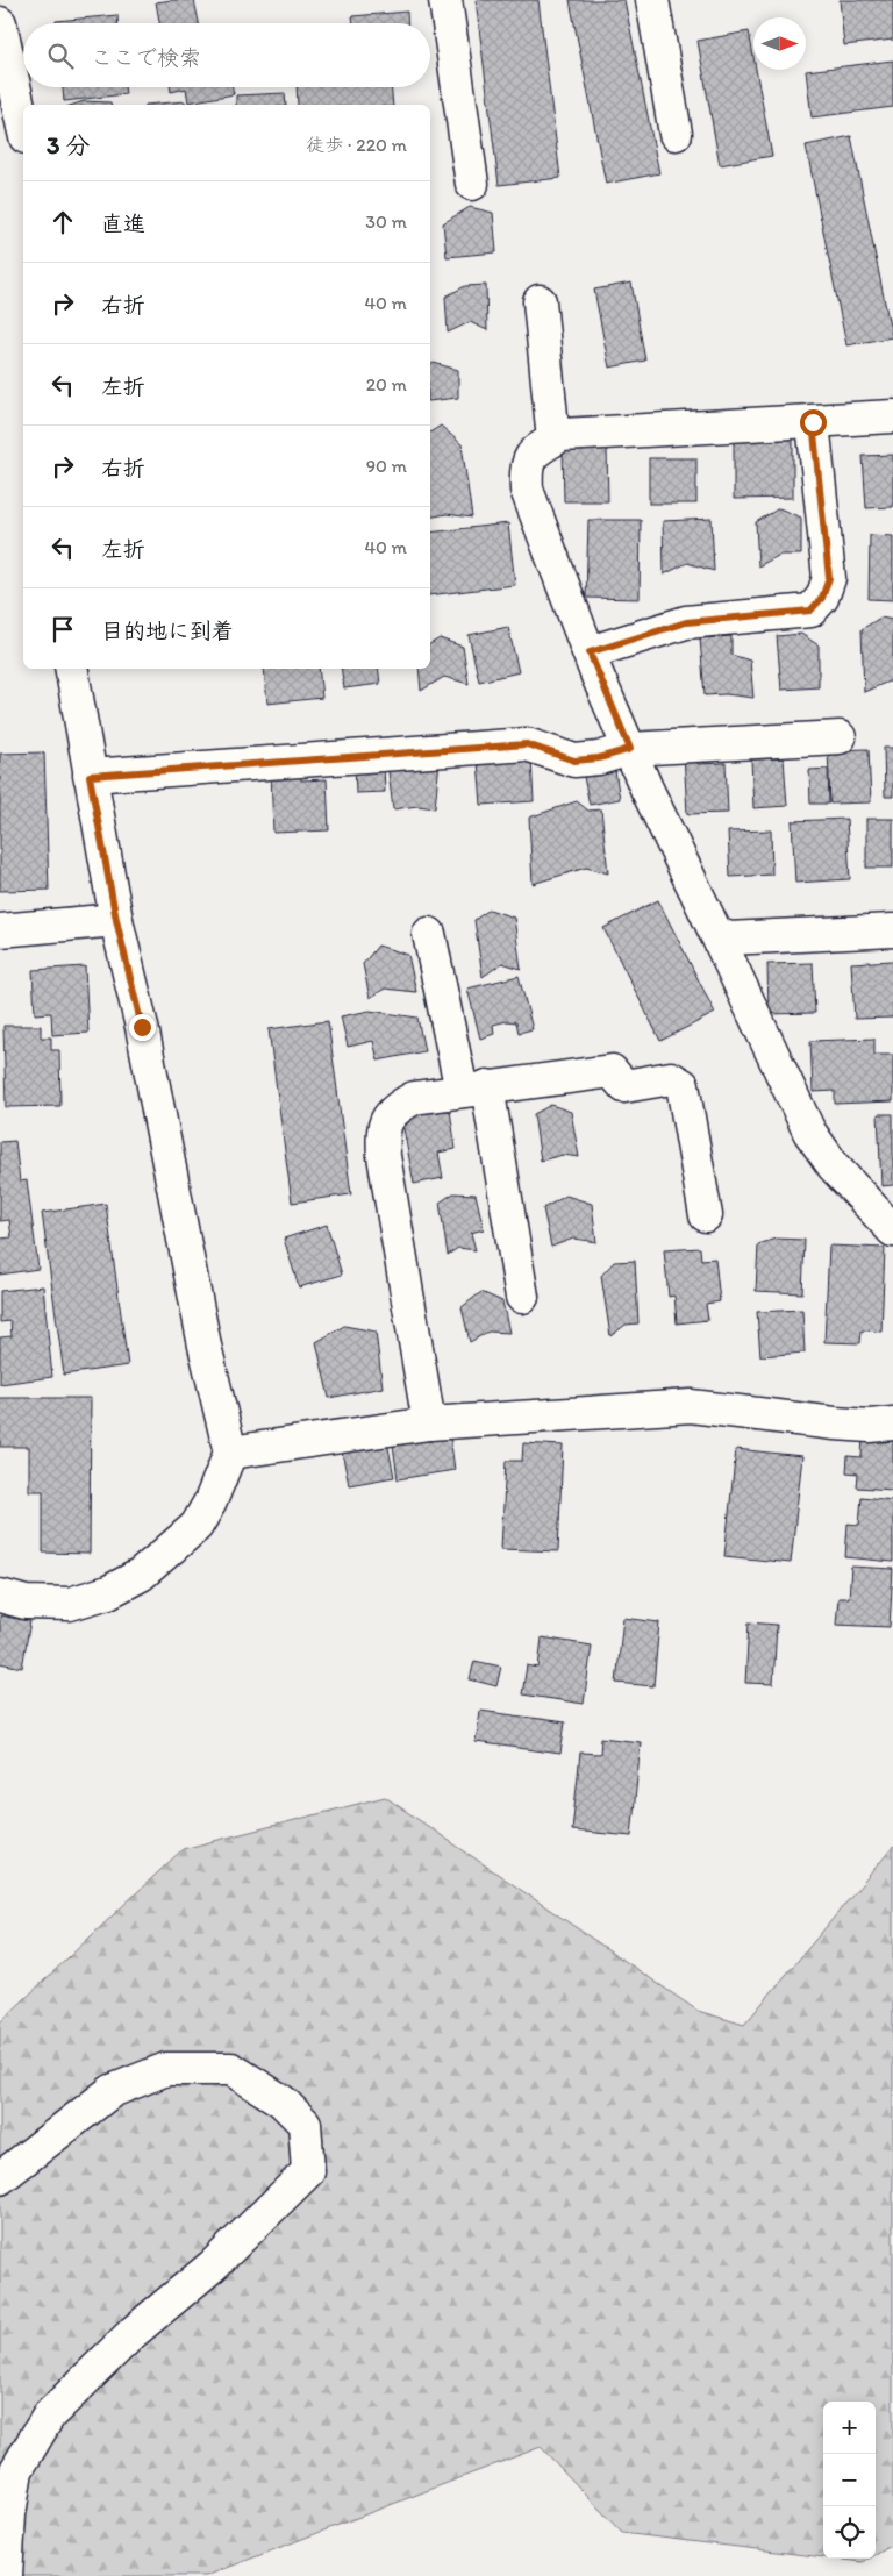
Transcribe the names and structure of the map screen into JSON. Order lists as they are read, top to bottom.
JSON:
{
  "north": "right",
  "page": {
    "search": "ここで検索",
    "heading": ["3 分", "徒歩 · 220 m"],
    "list": [
      ["直進", "30 m"],
      ["右折", "40 m"],
      ["左折", "20 m"],
      ["右折", "90 m"],
      ["左折", "40 m"],
      "目的地に到着"
    ],
    "map_buttons": ["+", "−"]
  }
}
